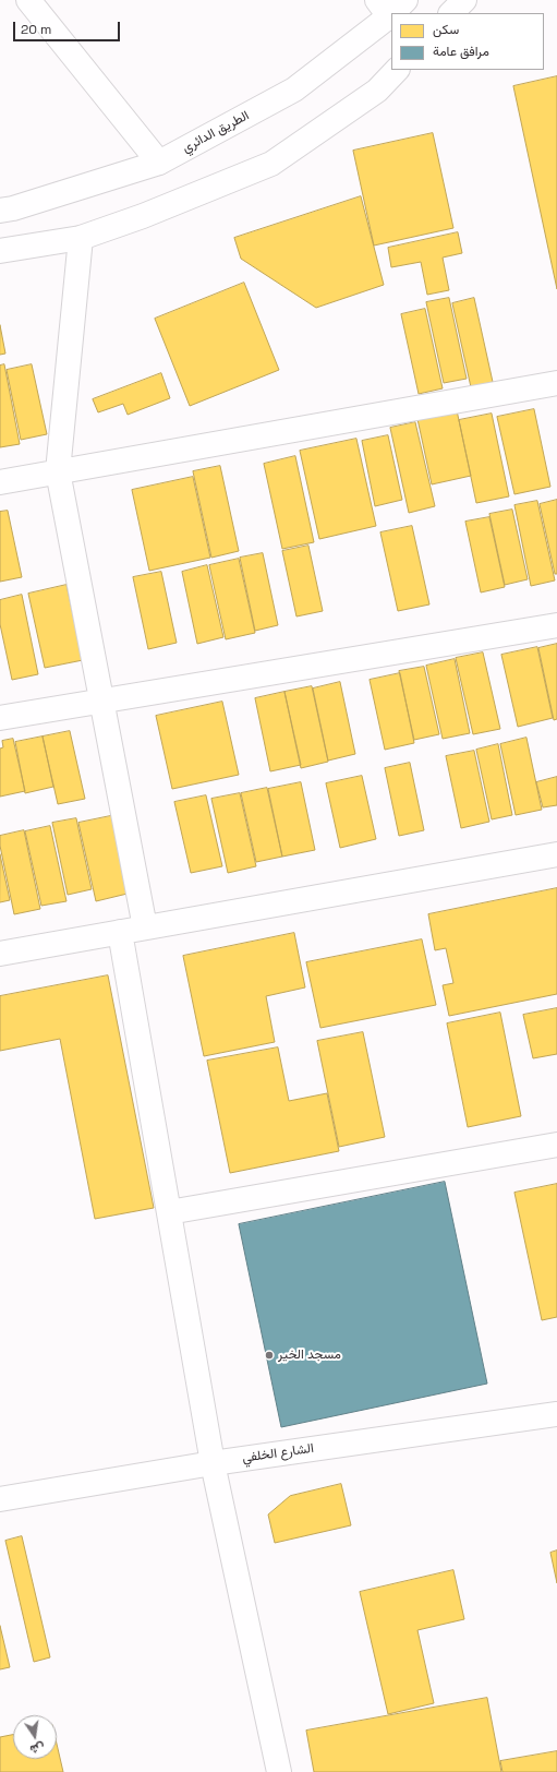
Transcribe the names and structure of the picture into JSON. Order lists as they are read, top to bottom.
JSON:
{
  "streets": {
    "street": ["الطريق الدائري", "الشارع الخلفي"]
  },
  "places": ["مسجد الخير"],
  "legend": ["سكن", "مرافق عامة"],
  "scale_bar": "20 m",
  "north": "bottom"
}
